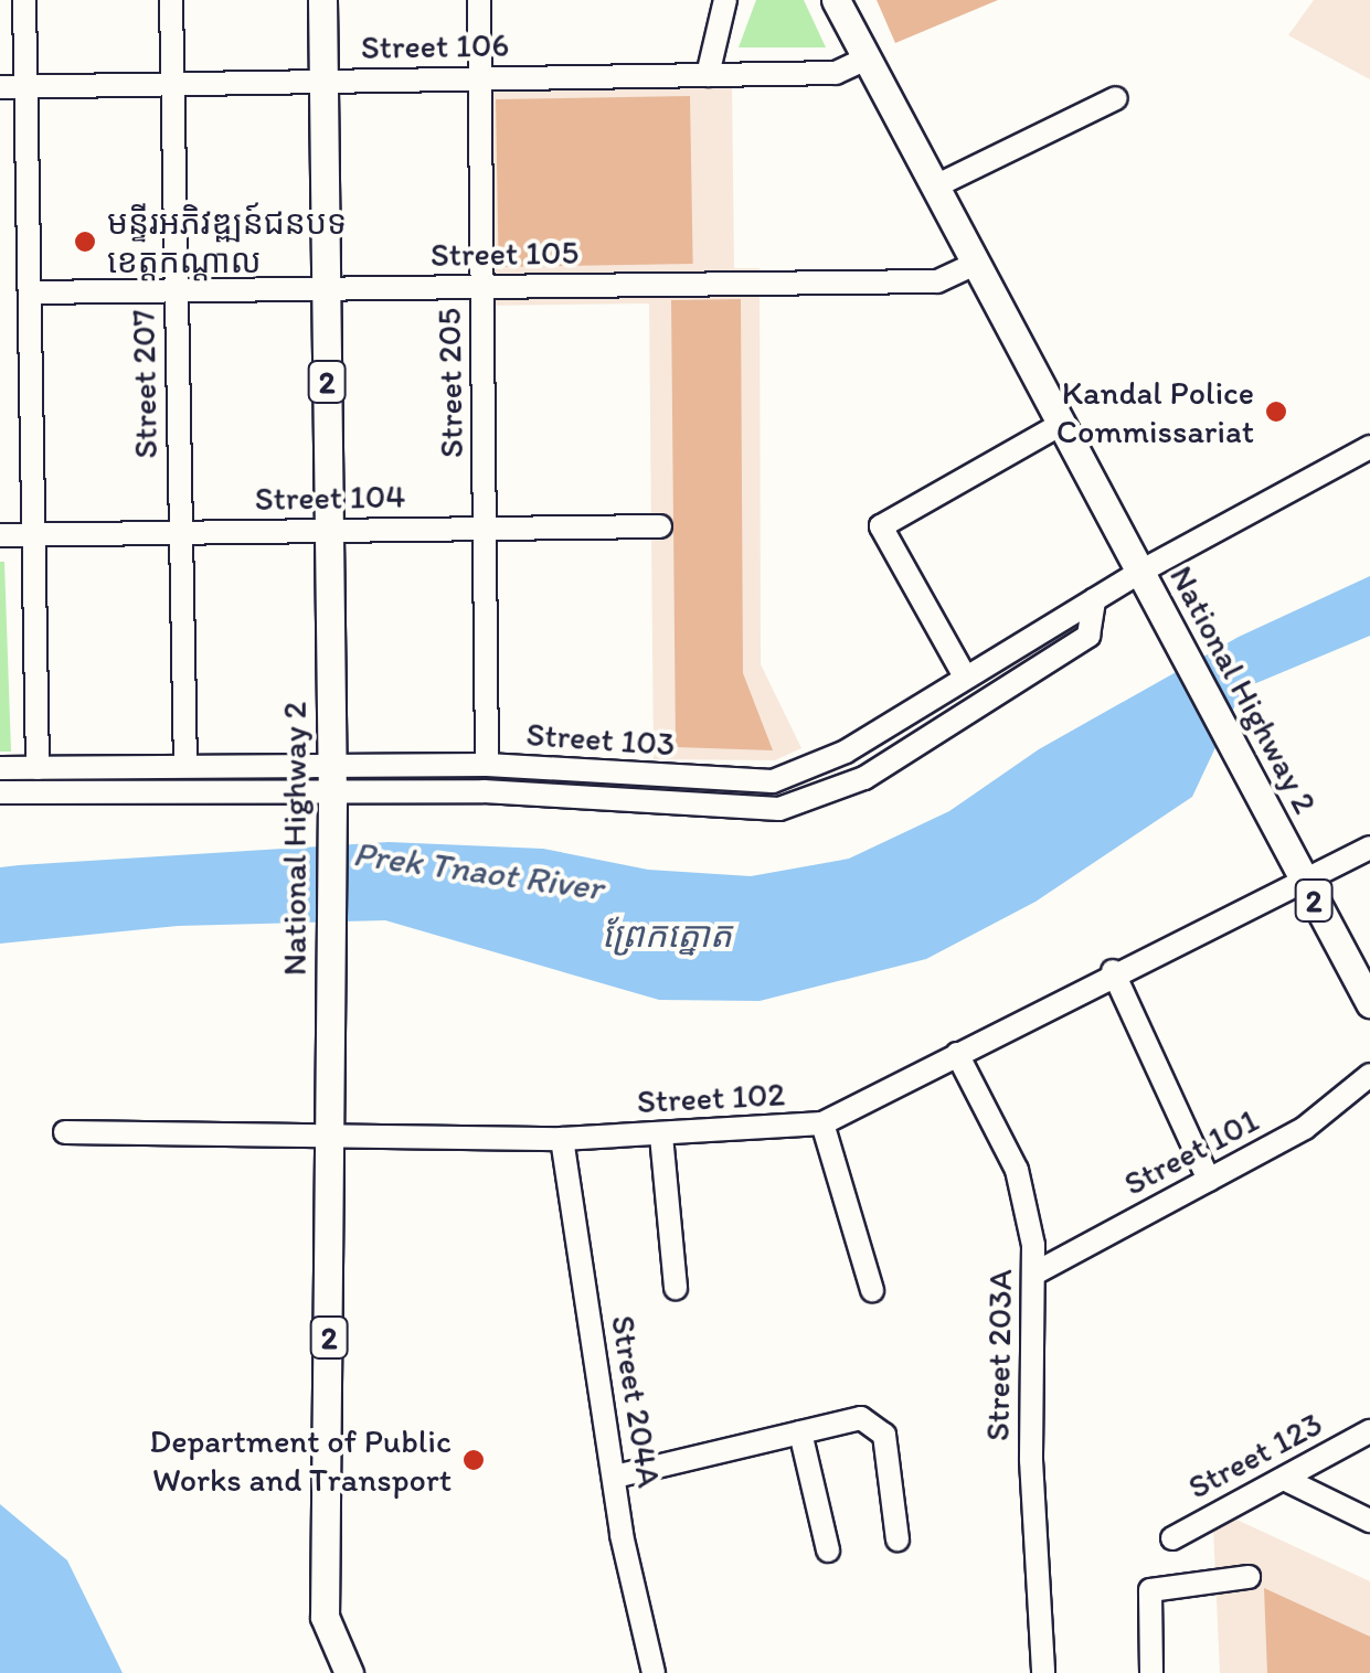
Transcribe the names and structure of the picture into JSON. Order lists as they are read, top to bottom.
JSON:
{
  "streets": {
    "main road": ["2", "National Highway 2"],
    "street": [
      "Street 106",
      "Street 105",
      "Street 205",
      "Street 207",
      "Street 104",
      "Street 103",
      "Street 102",
      "Street 101",
      "Street 203A",
      "Street 204A",
      "Street 123"
    ]
  },
  "crossings": [
    ["Street 106", "Street 205"],
    ["Street 106", "Street 207"],
    ["Street 106", "National Highway 2"],
    ["Street 105", "Street 205"],
    ["Street 105", "Street 207"],
    ["Street 105", "National Highway 2"],
    ["Street 205", "Street 104"],
    ["Street 205", "Street 103"],
    ["Street 207", "Street 104"],
    ["Street 207", "Street 103"],
    ["Street 104", "National Highway 2"],
    ["National Highway 2", "Street 103"],
    ["National Highway 2", "Street 102"],
    ["Street 102", "Street 203A"],
    ["Street 102", "Street 204A"],
    ["Street 101", "Street 203A"]
  ],
  "water": ["Prek Tnaot River", "ព្រែកត្នោត"],
  "places": ["មន្ទីរអភិវឌ្ឍន៍ជនបទ ខេត្តកណ្តាល", "Kandal Police Commissariat", "Department of Public Works and Transport"]
}
